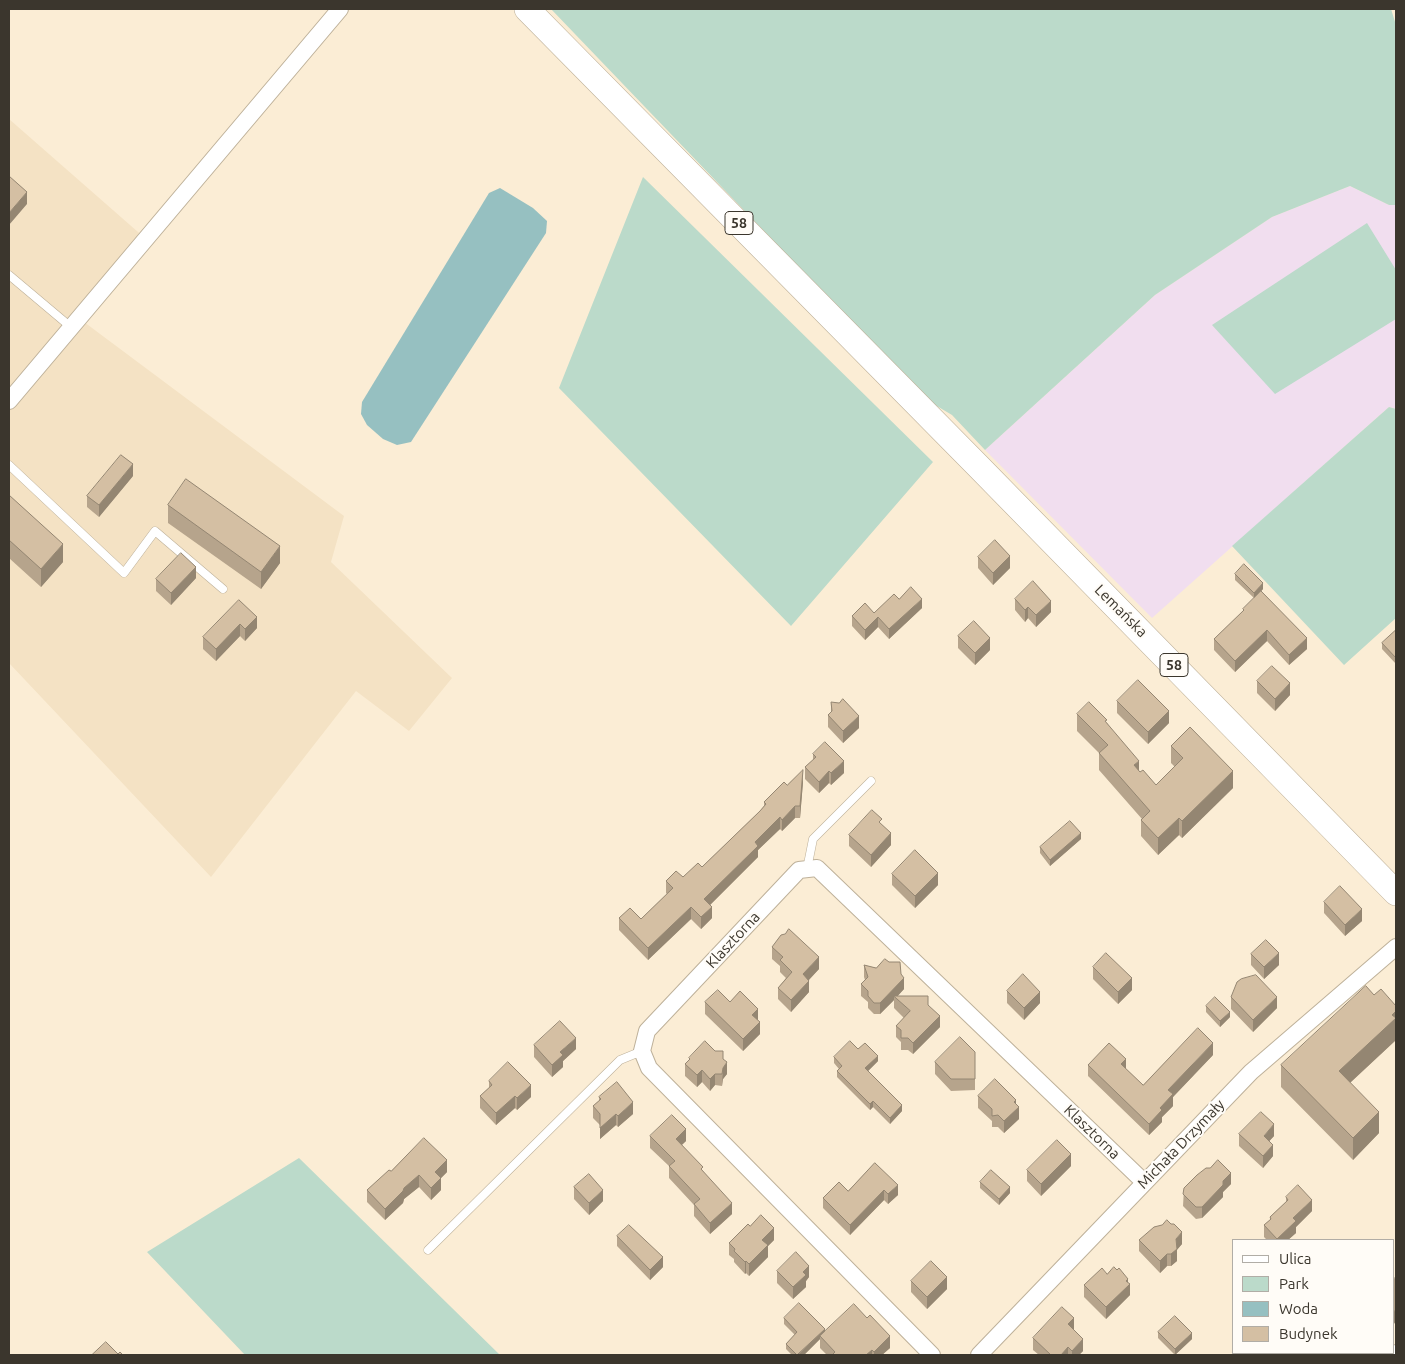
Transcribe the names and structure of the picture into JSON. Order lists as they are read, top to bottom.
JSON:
{
  "streets": {
    "main road": ["58", "Lemańska"],
    "street": ["Klasztorna", "Michała Drzymały"]
  },
  "crossings": [
    ["Klasztorna", "Michała Drzymały"]
  ],
  "legend": [
    "Ulica",
    "Park",
    "Woda",
    "Budynek"
  ]
}
